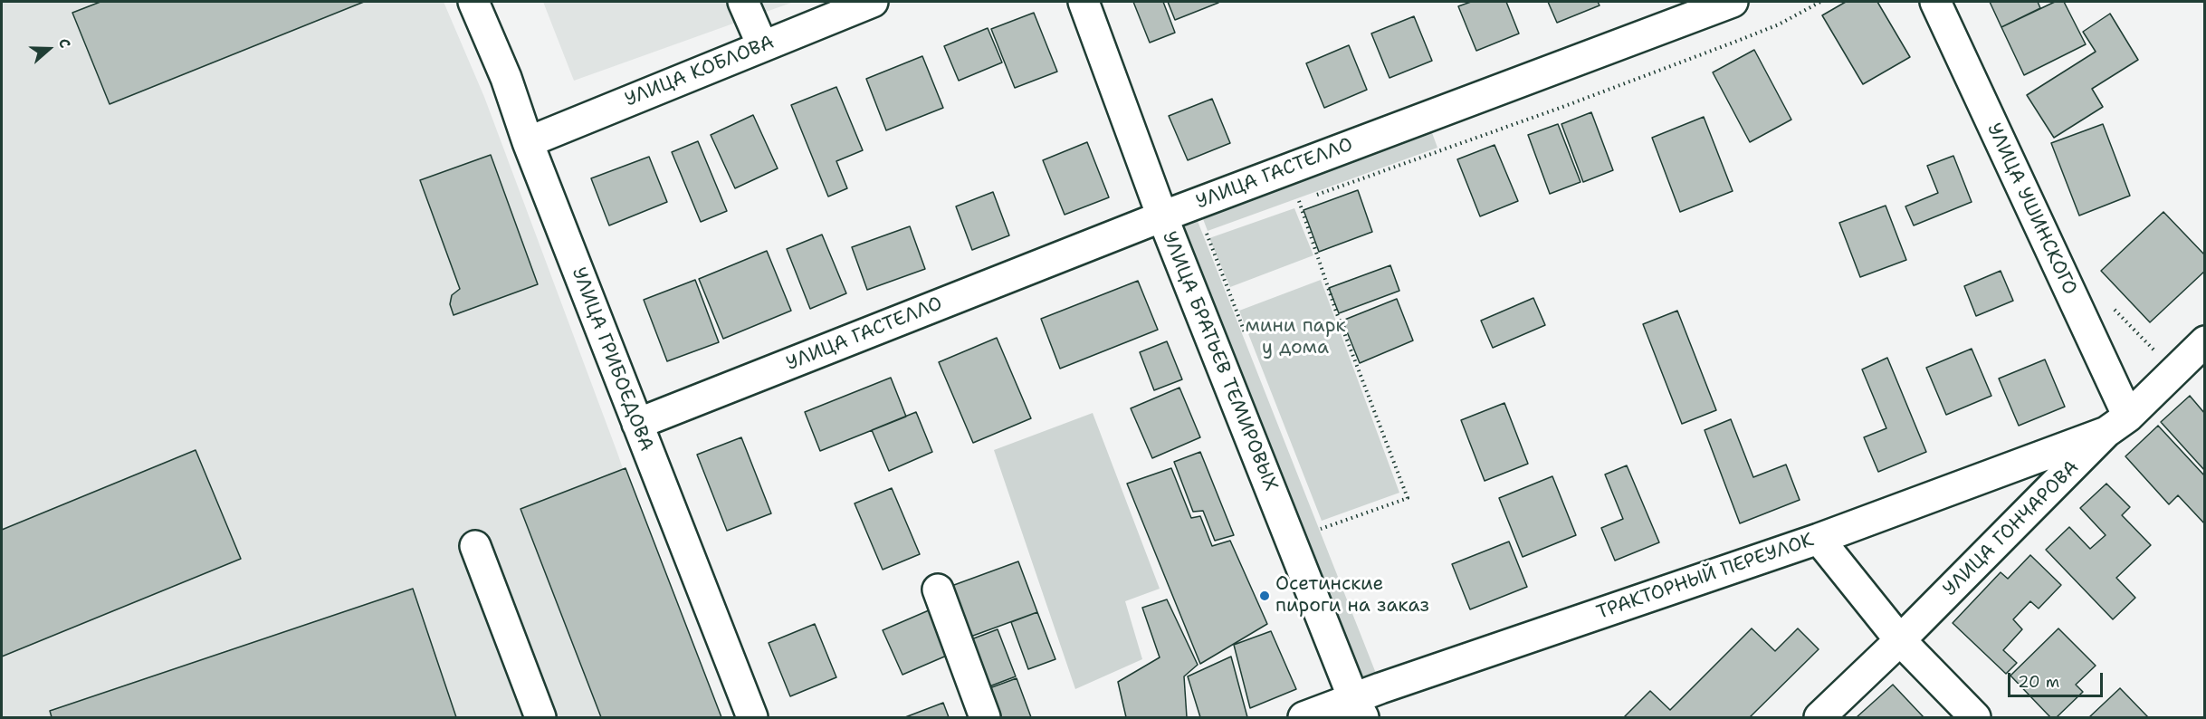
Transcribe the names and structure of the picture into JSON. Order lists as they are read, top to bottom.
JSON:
{
  "streets": {
    "street": [
      "УЛИЦА КОБЛОВА",
      "УЛИЦА ГАСТЕЛЛО",
      "УЛИЦА УШИНСКОГО",
      "УЛИЦА ГРИБОЕДОВА",
      "УЛИЦА БРАТЬЕВ ТЕМИРОВЫХ",
      "УЛИЦА ГОНЧАРОВА",
      "ТРАКТОРНЫЙ ПЕРЕУЛОК"
    ]
  },
  "crossings": [
    ["УЛИЦА КОБЛОВА", "УЛИЦА ГРИБОЕДОВА"],
    ["УЛИЦА ГАСТЕЛЛО", "УЛИЦА ГРИБОЕДОВА"],
    ["УЛИЦА ГАСТЕЛЛО", "УЛИЦА БРАТЬЕВ ТЕМИРОВЫХ"],
    ["УЛИЦА УШИНСКОГО", "УЛИЦА ГОНЧАРОВА"],
    ["УЛИЦА УШИНСКОГО", "ТРАКТОРНЫЙ ПЕРЕУЛОК"],
    ["УЛИЦА БРАТЬЕВ ТЕМИРОВЫХ", "ТРАКТОРНЫЙ ПЕРЕУЛОК"],
    ["УЛИЦА ГОНЧАРОВА", "ТРАКТОРНЫЙ ПЕРЕУЛОК"]
  ],
  "parks": ["мини парк у дома"],
  "places": ["Осетинские пироги на заказ"],
  "scale_bar": "20 m",
  "north": "right"
}
